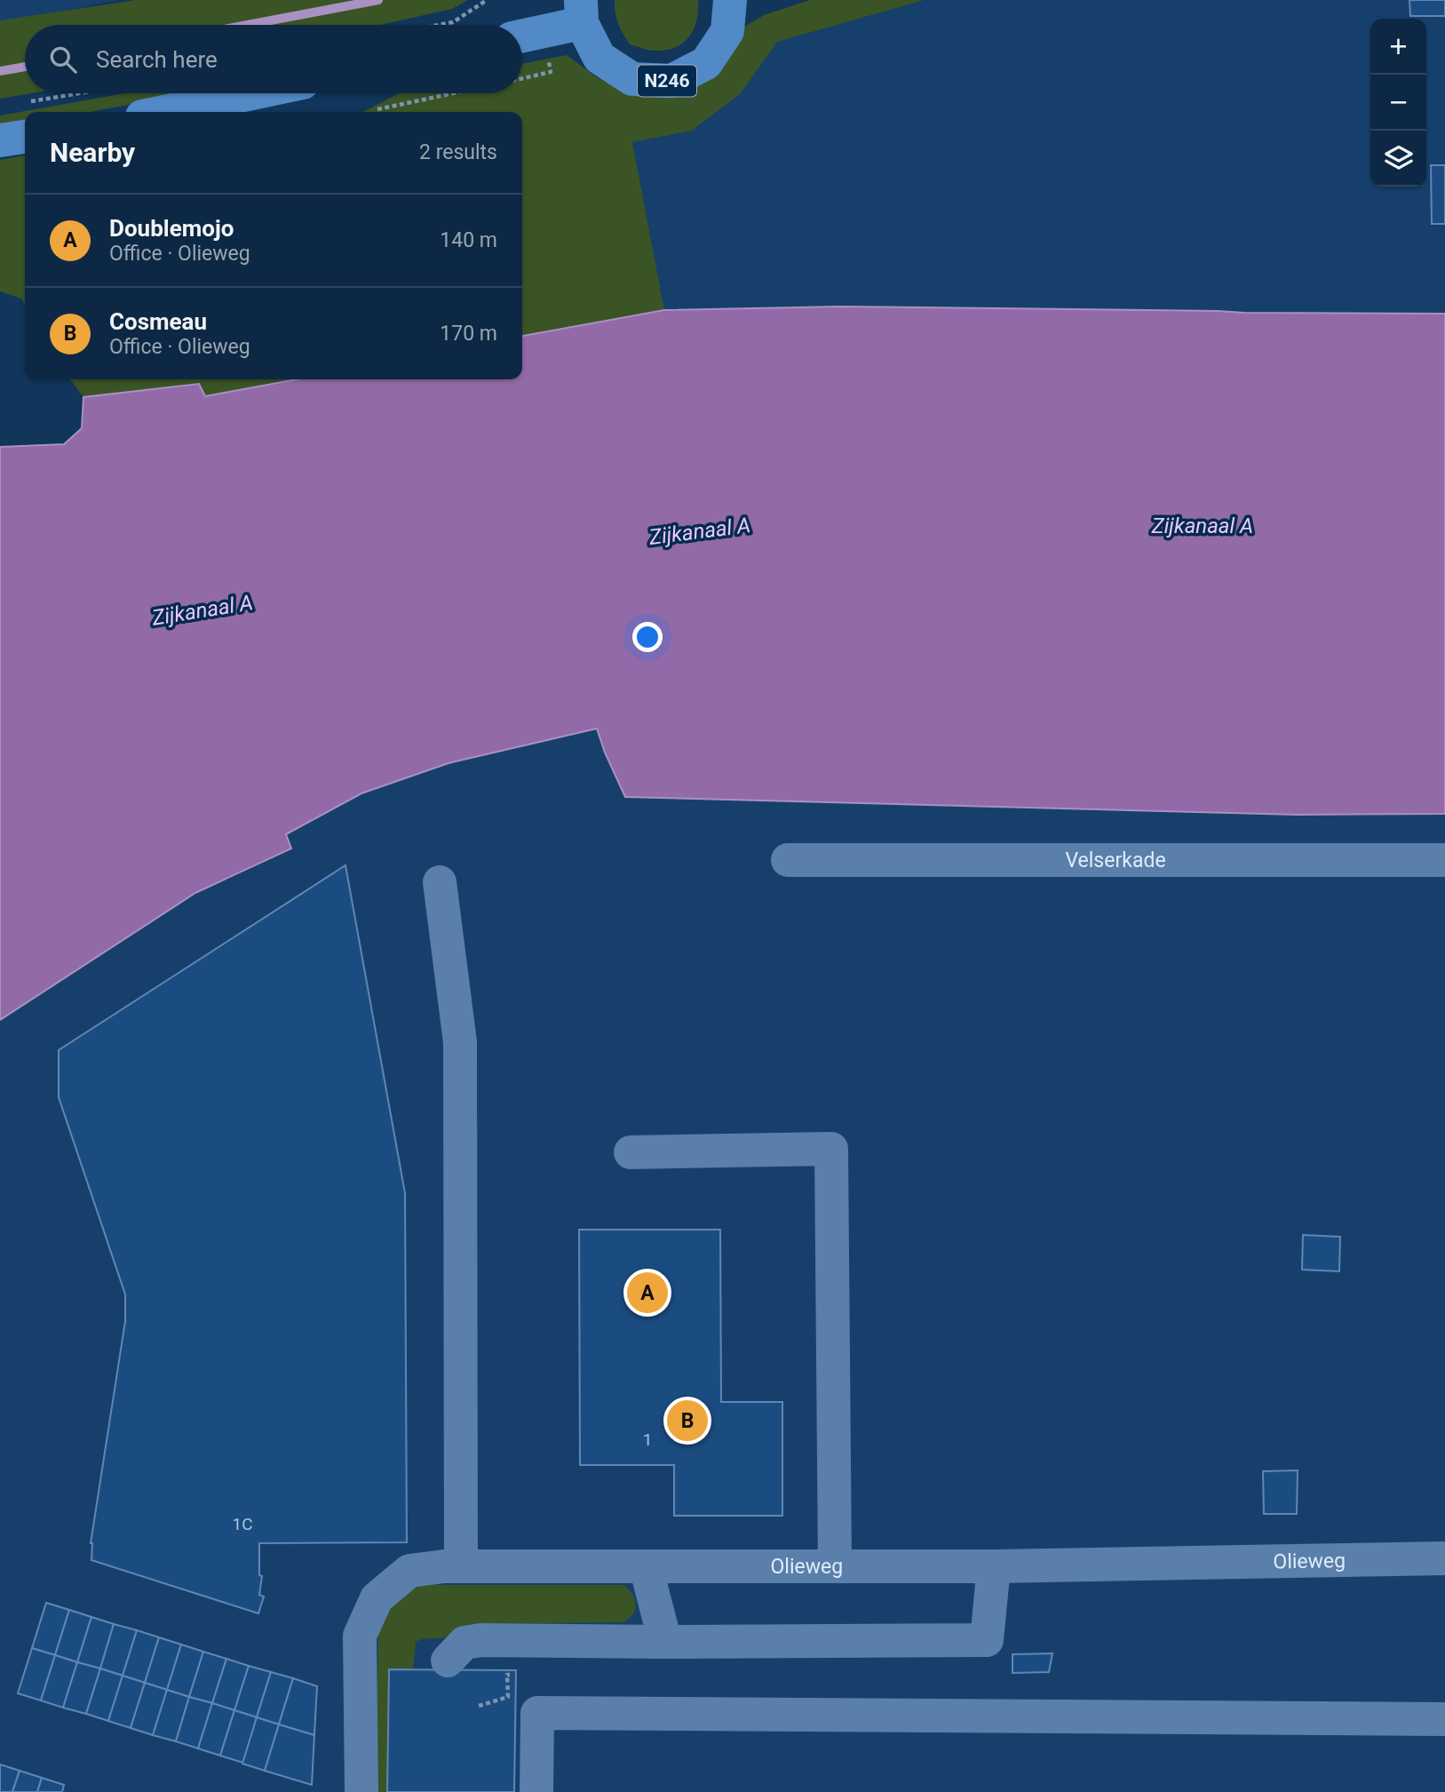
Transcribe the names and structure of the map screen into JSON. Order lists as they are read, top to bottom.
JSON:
{
  "streets": {
    "main road": ["N246"],
    "street": ["Velserkade", "Olieweg"]
  },
  "water": ["Zijkanaal A"],
  "house_numbers": ["1", "1C"],
  "page": {
    "map_buttons": ["+", "−"],
    "search": "Search here",
    "heading": ["Nearby", "2 results"],
    "list": [
      {
        "mark": "A",
        "name": "Doublemojo",
        "note": "Office · Olieweg",
        "value": "140 m"
      },
      {
        "mark": "B",
        "name": "Cosmeau",
        "note": "Office · Olieweg",
        "value": "170 m"
      }
    ],
    "pins": ["A", "B"]
  }
}
